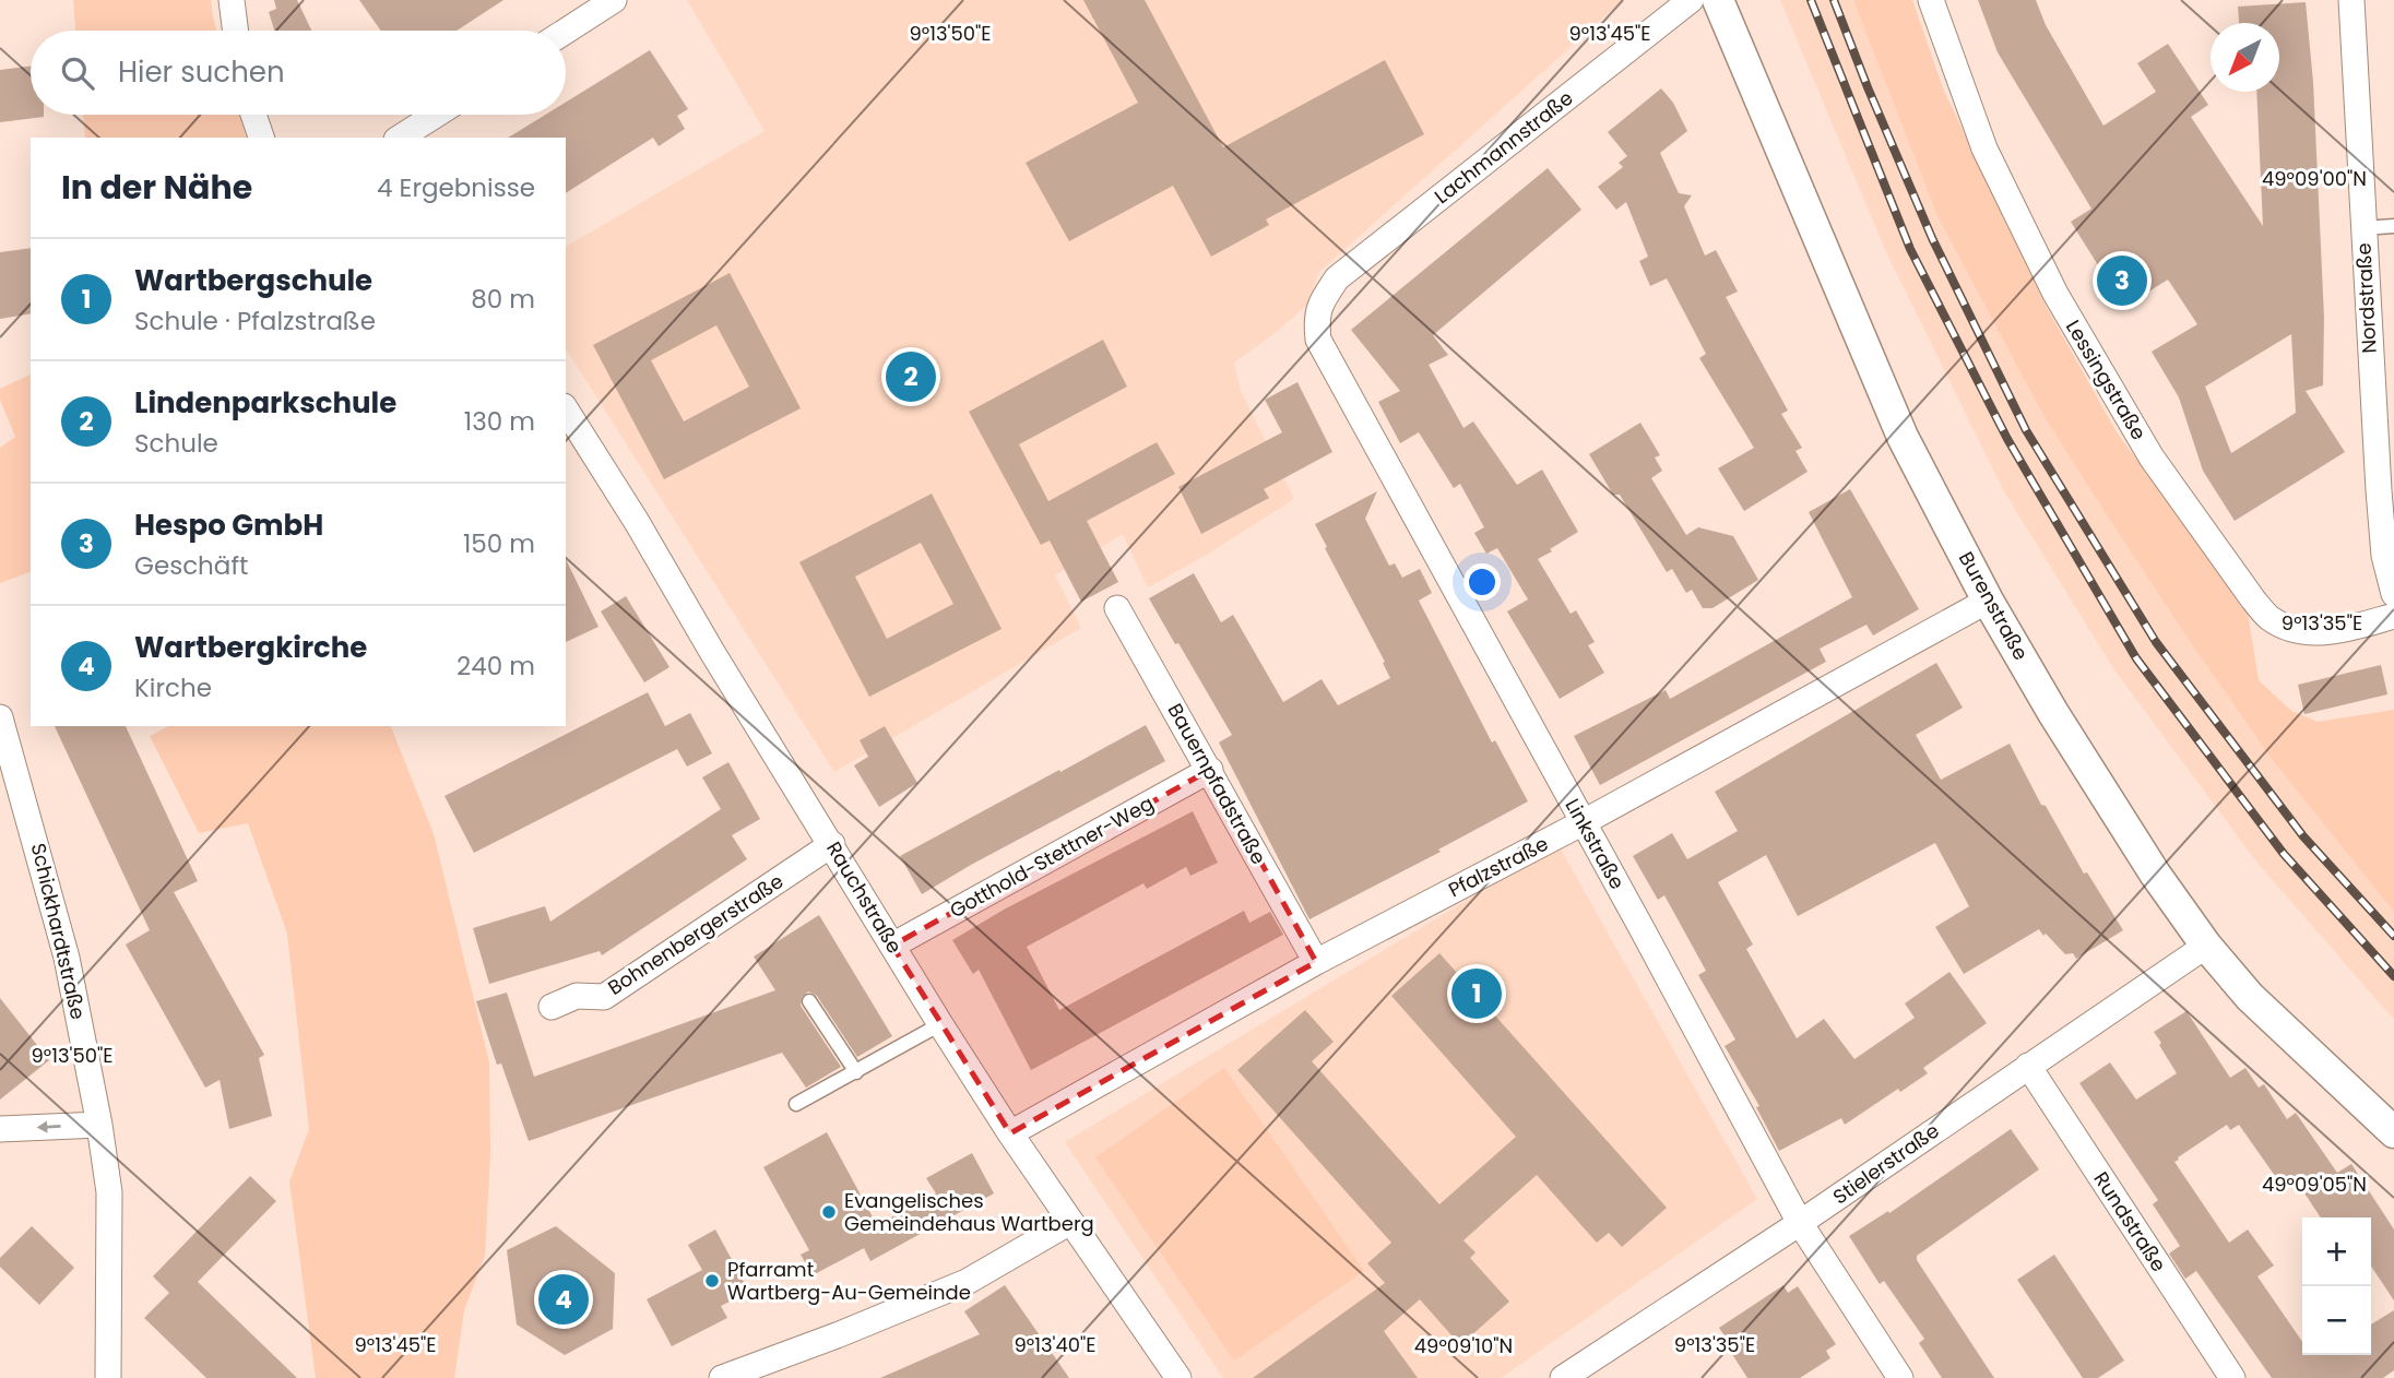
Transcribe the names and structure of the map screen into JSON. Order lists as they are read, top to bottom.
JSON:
{
  "streets": {
    "street": [
      "Lachmannstraße",
      "Nordstraße",
      "Lessingstraße",
      "Burenstraße",
      "Bauernpfadstraße",
      "Linkstraße",
      "Gotthold-Stettner-Weg",
      "Pfalzstraße",
      "Rauchstraße",
      "Schickhardtstraße",
      "Bohnenbergerstraße",
      "Stielerstraße",
      "Rundstraße"
    ]
  },
  "crossings": [
    ["Lachmannstraße", "Linkstraße"],
    ["Burenstraße", "Pfalzstraße"],
    ["Burenstraße", "Stielerstraße"],
    ["Bauernpfadstraße", "Gotthold-Stettner-Weg"],
    ["Bauernpfadstraße", "Pfalzstraße"],
    ["Linkstraße", "Pfalzstraße"],
    ["Linkstraße", "Stielerstraße"],
    ["Gotthold-Stettner-Weg", "Rauchstraße"],
    ["Pfalzstraße", "Rauchstraße"],
    ["Rauchstraße", "Bohnenbergerstraße"],
    ["Stielerstraße", "Rundstraße"]
  ],
  "places": ["Evangelisches Gemeindehaus Wartberg", "Pfarramt Wartberg-Au-Gemeinde"],
  "north": "bottom left",
  "page": {
    "search": "Hier suchen",
    "heading": ["In der Nähe", "4 Ergebnisse"],
    "list": [
      {
        "mark": "1",
        "name": "Wartbergschule",
        "note": "Schule · Pfalzstraße",
        "value": "80 m"
      },
      {
        "mark": "2",
        "name": "Lindenparkschule",
        "note": "Schule",
        "value": "130 m"
      },
      {
        "mark": "3",
        "name": "Hespo GmbH",
        "note": "Geschäft",
        "value": "150 m"
      },
      {
        "mark": "4",
        "name": "Wartbergkirche",
        "note": "Kirche",
        "value": "240 m"
      }
    ],
    "pins": [
      "3",
      "2",
      "1",
      "4"
    ],
    "map_buttons": ["+", "−"]
  },
  "coordinates": [
    "9°13'50\"E",
    "9°13'45\"E",
    "49°09'00\"N",
    "9°13'35\"E",
    "49°09'05\"N",
    "9°13'40\"E",
    "49°09'10\"N"
  ]
}
